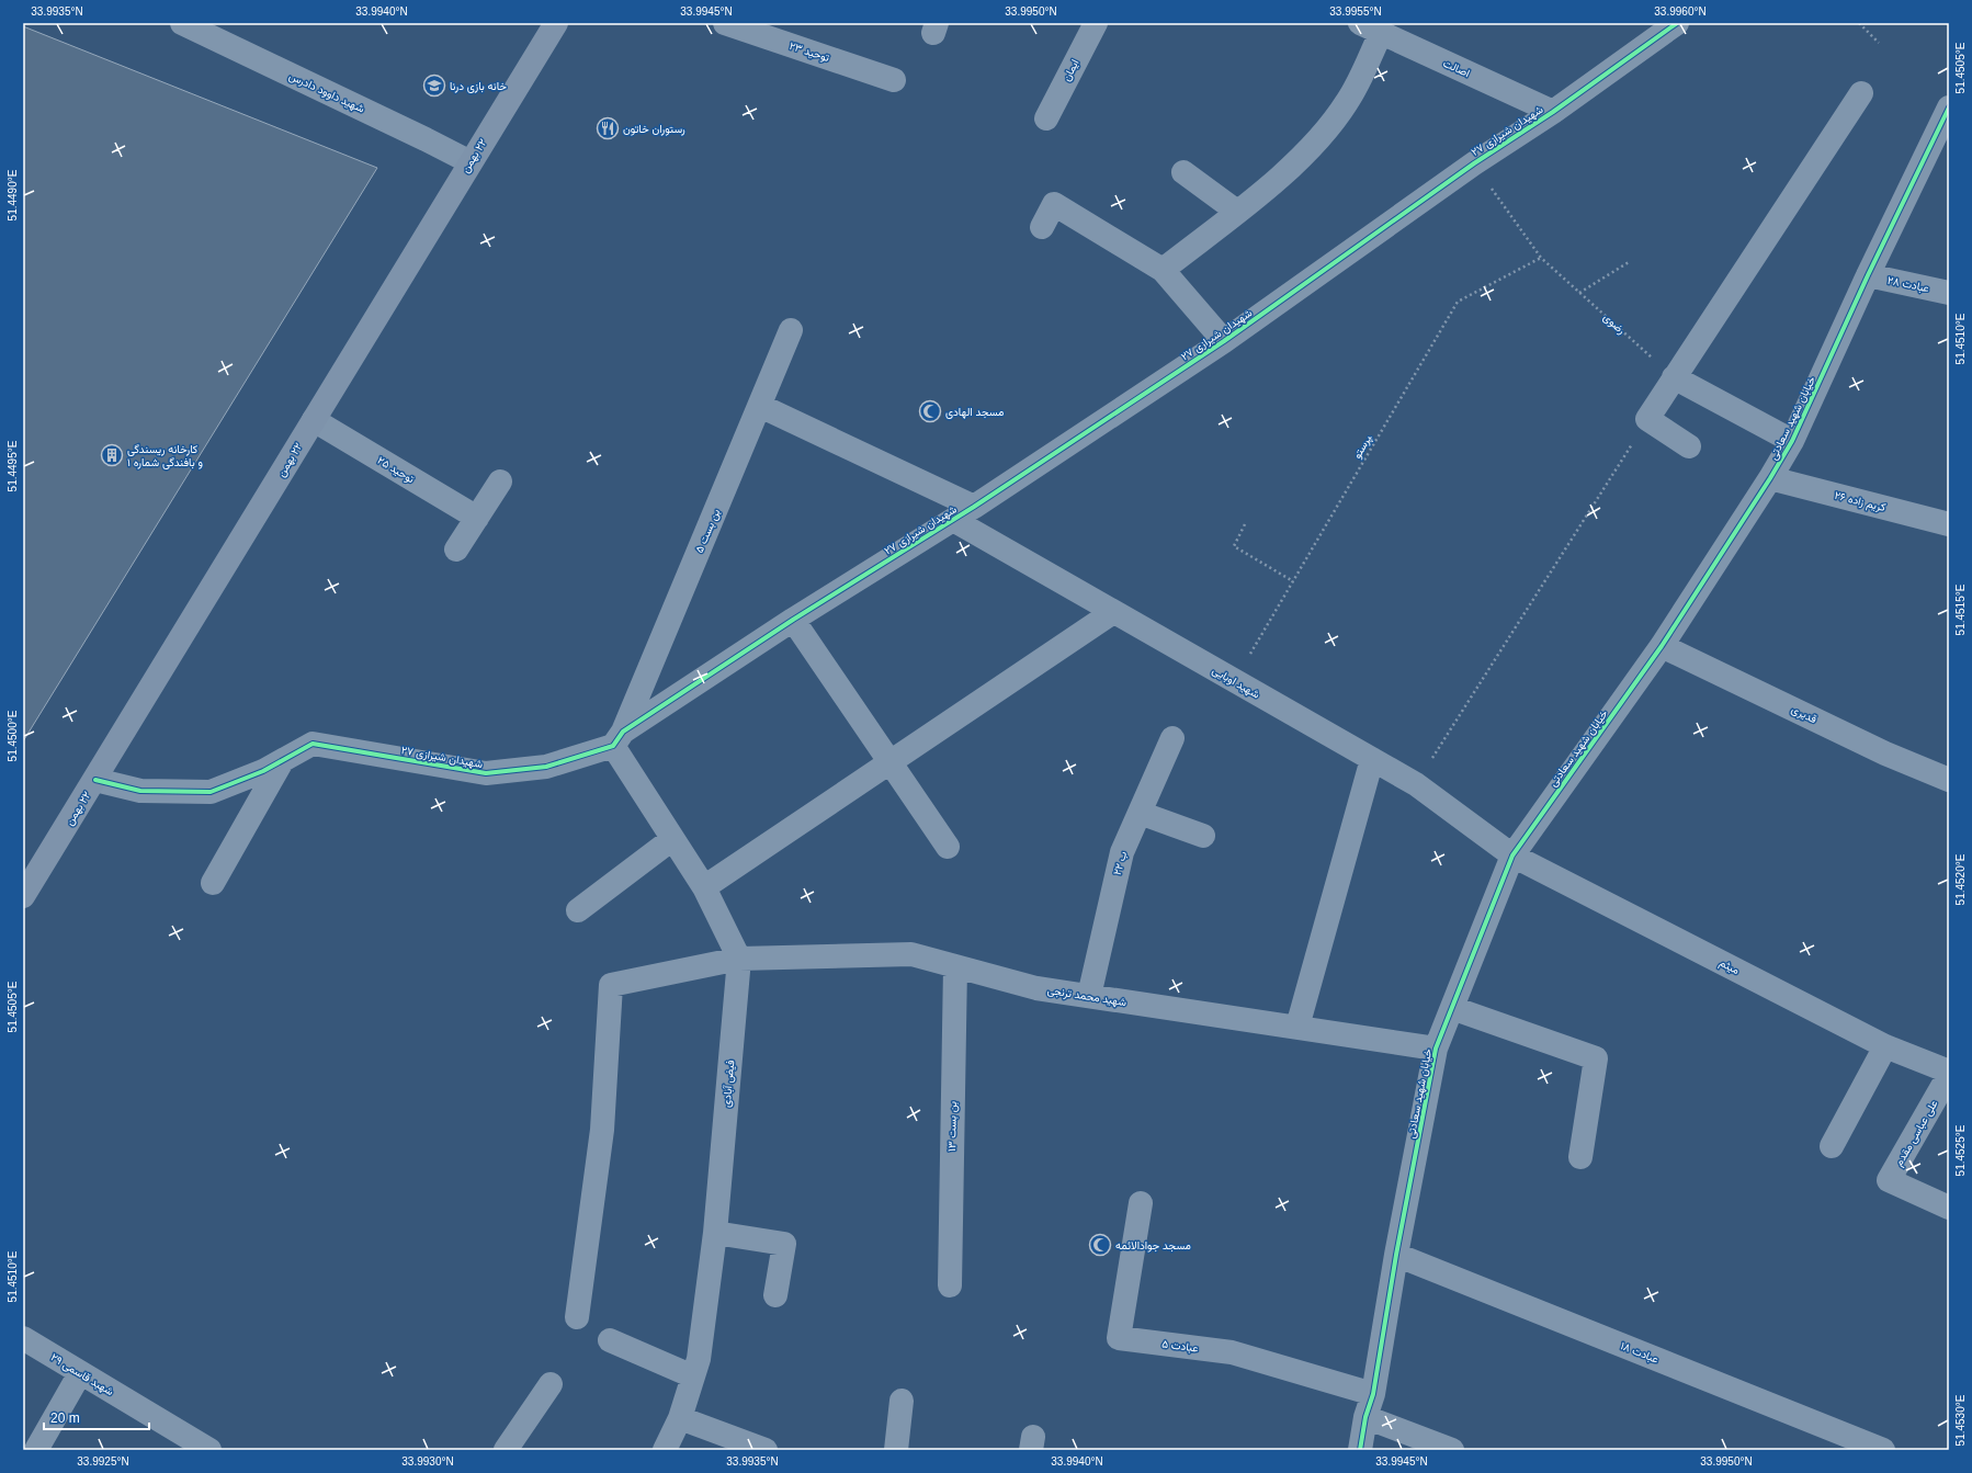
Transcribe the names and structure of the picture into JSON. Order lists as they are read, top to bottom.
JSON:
{
  "streets": {
    "main road": ["٢٢ بهمن"],
    "street": [
      "توحید ۲۳",
      "اصالت",
      "ایمان",
      "شهید داوود دادرس",
      "شهیدان شیرازی ۲۷",
      "عبادت ۲۸",
      "خیابان شهید سعادتی",
      "توحید ۲۵",
      "کریم زاده ۲۶",
      "بن بست ۵",
      "شهید اوبایی",
      "قدیری",
      "ب ۲۲",
      "میثم",
      "شهید محمد ترنجی",
      "فیض آبادی",
      "بن بست ۱۳",
      "علی عباسی مقدم",
      "عبادت ۵",
      "عبادت ۱۸",
      "شهبد قاسمی ۲۹"
    ],
    "path": ["رضوی", "‍‍‍‍‍پرستو"]
  },
  "crossings": [
    ["اصالت", "شهیدان شیرازی ۲۷"],
    ["شهید داوود دادرس", "٢٢ بهمن"],
    ["شهیدان شیرازی ۲۷", "٢٢ بهمن"],
    ["شهیدان شیرازی ۲۷", "رضوی"],
    ["شهیدان شیرازی ۲۷", "بن بست ۵"],
    ["شهیدان شیرازی ۲۷", "شهید اوبایی"],
    ["٢٢ بهمن", "توحید ۲۵"],
    ["عبادت ۲۸", "خیابان شهید سعادتی"],
    ["رضوی", "‍‍‍‍‍پرستو"],
    ["خیابان شهید سعادتی", "کریم زاده ۲۶"],
    ["خیابان شهید سعادتی", "شهید اوبایی"],
    ["خیابان شهید سعادتی", "قدیری"],
    ["خیابان شهید سعادتی", "میثم"],
    ["خیابان شهید سعادتی", "شهید محمد ترنجی"],
    ["خیابان شهید سعادتی", "عبادت ۵"],
    ["خیابان شهید سعادتی", "عبادت ۱۸"],
    ["‍‍‍‍‍پرستو", "شهید اوبایی"],
    ["شهید اوبایی", "میثم"],
    ["ب ۲۲", "شهید محمد ترنجی"],
    ["میثم", "علی عباسی مقدم"],
    ["شهید محمد ترنجی", "فیض آبادی"],
    ["شهید محمد ترنجی", "بن بست ۱۳"]
  ],
  "places": {
    "school or university": ["خانه بازی درنا"],
    "restaurant": ["رستوران خاتون"],
    "mosque": ["مسجد الهادی", "مسجد جوادالائمه"],
    "building": ["کارخانه ریسندگی و بافندگی شماره ۱"]
  },
  "scale_bar": "20 m",
  "coordinates": [
    "33.9935°N",
    "33.9940°N",
    "33.9945°N",
    "33.9950°N",
    "33.9955°N",
    "33.9960°N",
    "51.4505°E",
    "51.4490°E",
    "51.4510°E",
    "51.4495°E",
    "51.4515°E",
    "51.4500°E",
    "51.4520°E",
    "51.4525°E",
    "51.4530°E",
    "33.9925°N",
    "33.9930°N"
  ]
}
